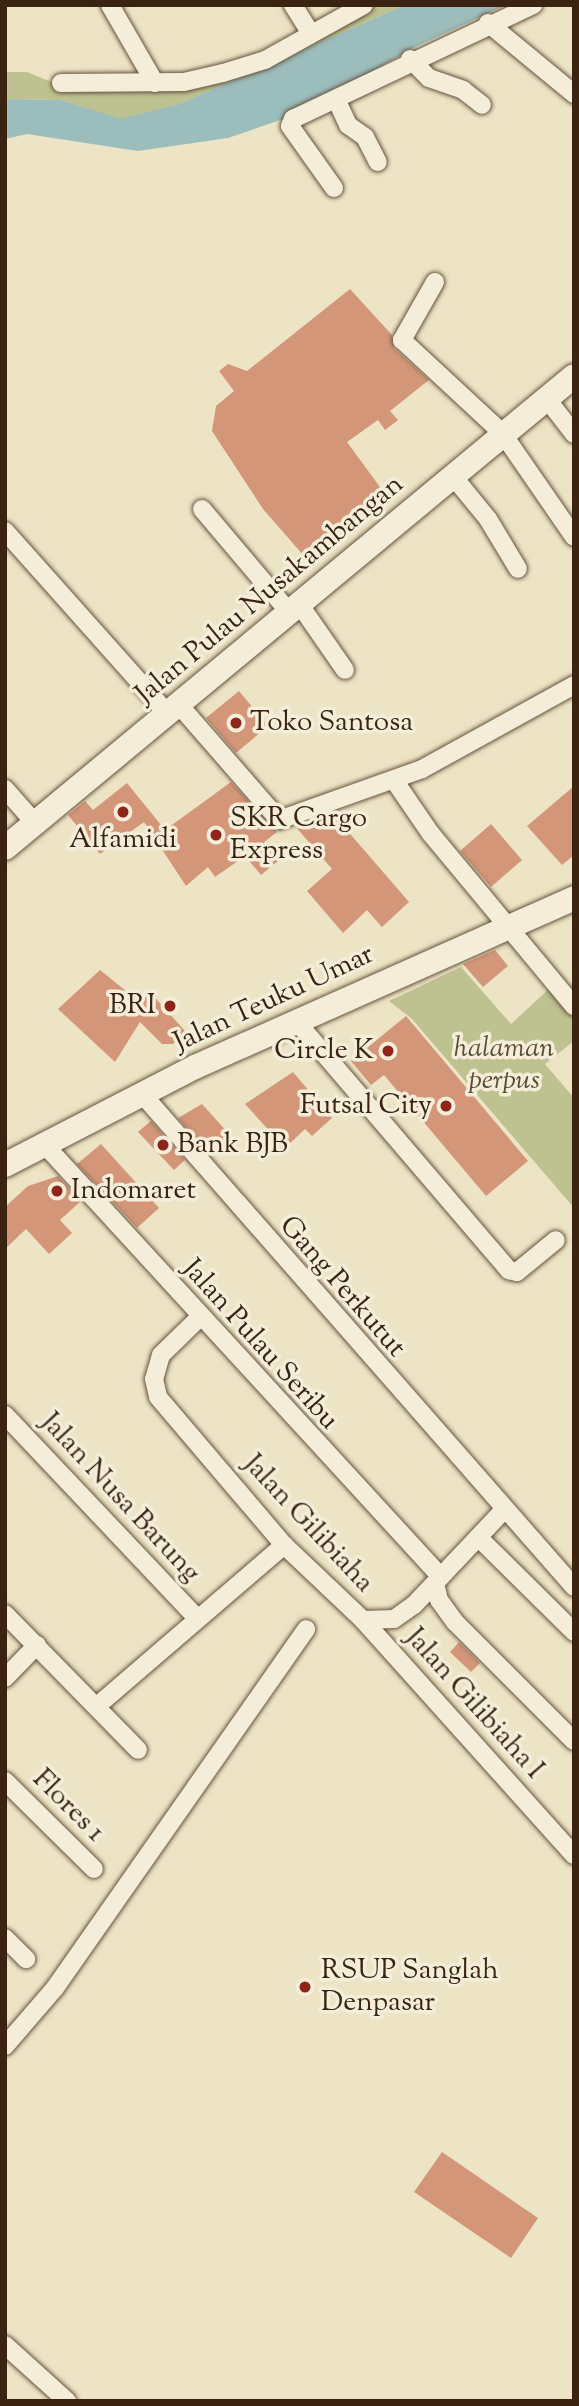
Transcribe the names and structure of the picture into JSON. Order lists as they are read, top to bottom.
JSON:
{
  "streets": {
    "street": [
      "Jalan Pulau Nusakambangan",
      "Jalan Teuku Umar",
      "Gang Perkutut",
      "Jalan Pulau Seribu",
      "Jalan Nusa Barung",
      "Jalan Gilibiaha",
      "Jalan Gilibiaha I",
      "Flores 1"
    ]
  },
  "crossings": [
    ["Jalan Teuku Umar", "Gang Perkutut"],
    ["Jalan Teuku Umar", "Jalan Pulau Seribu"],
    ["Gang Perkutut", "Jalan Gilibiaha"],
    ["Jalan Pulau Seribu", "Jalan Gilibiaha"],
    ["Jalan Gilibiaha", "Jalan Gilibiaha I"]
  ],
  "parks": ["halaman perpus"],
  "places": [
    "Toko Santosa",
    "Alfamidi",
    "SKR Cargo Express",
    "BRI",
    "Circle K",
    "Futsal City",
    "Bank BJB",
    "Indomaret",
    "RSUP Sanglah Denpasar"
  ]
}
